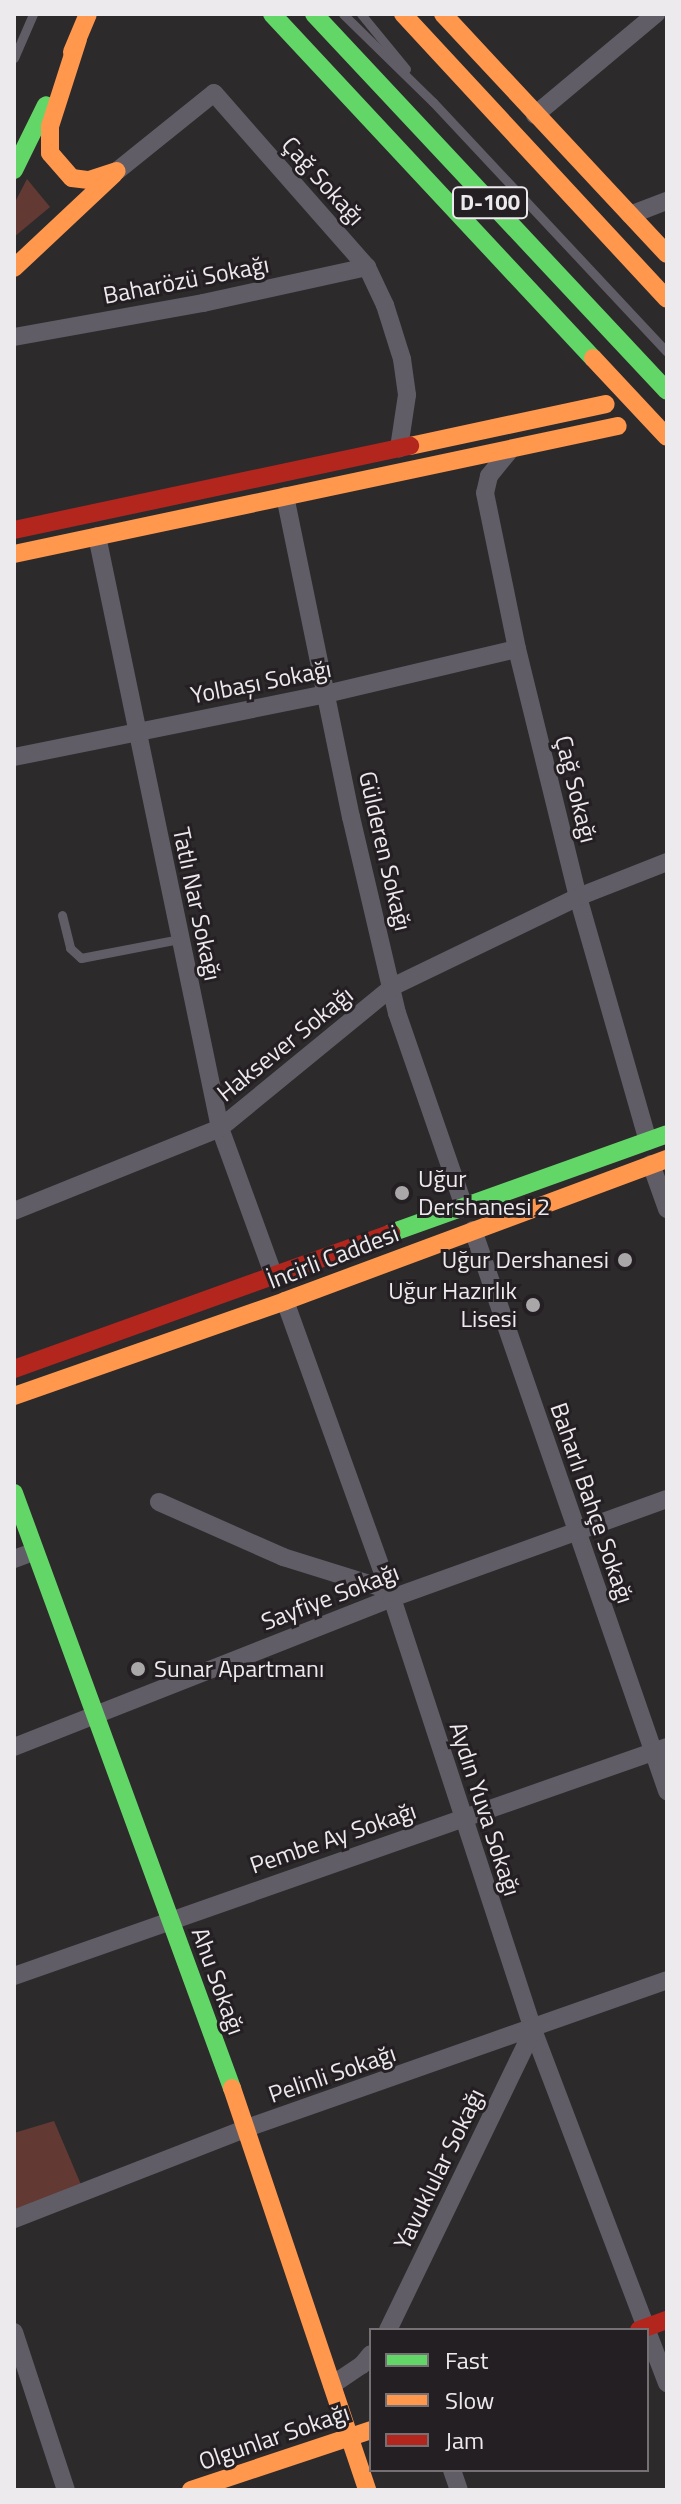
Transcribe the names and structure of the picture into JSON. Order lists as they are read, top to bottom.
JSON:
{
  "streets": {
    "main road": [
      "D-100",
      "İncirli Caddesi",
      "Ahu Sokağı",
      "Olgunlar Sokağı"
    ],
    "street": [
      "Çağ Sokağı",
      "Baharözü Sokağı",
      "Yolbaşı Sokağı",
      "Gülderen Sokağı",
      "Tatlı Nar Sokağı",
      "Haksever Sokağı",
      "Baharlı Bahçe Sokağı",
      "Sayfiye Sokağı",
      "Aydın Yuva Sokağı",
      "Pembe Ay Sokağı",
      "Pelinli Sokağı",
      "Yavuklular Sokağı"
    ]
  },
  "crossings": [
    ["Çağ Sokağı", "Baharözü Sokağı"],
    ["Çağ Sokağı", "Yolbaşı Sokağı"],
    ["Çağ Sokağı", "Haksever Sokağı"],
    ["Çağ Sokağı", "İncirli Caddesi"],
    ["Yolbaşı Sokağı", "Gülderen Sokağı"],
    ["Yolbaşı Sokağı", "Tatlı Nar Sokağı"],
    ["Gülderen Sokağı", "Haksever Sokağı"],
    ["Gülderen Sokağı", "İncirli Caddesi"],
    ["Tatlı Nar Sokağı", "Haksever Sokağı"],
    ["Tatlı Nar Sokağı", "İncirli Caddesi"],
    ["İncirli Caddesi", "Baharlı Bahçe Sokağı"],
    ["İncirli Caddesi", "Aydın Yuva Sokağı"],
    ["Baharlı Bahçe Sokağı", "Sayfiye Sokağı"],
    ["Baharlı Bahçe Sokağı", "Pembe Ay Sokağı"],
    ["Sayfiye Sokağı", "Aydın Yuva Sokağı"],
    ["Sayfiye Sokağı", "Ahu Sokağı"],
    ["Aydın Yuva Sokağı", "Pembe Ay Sokağı"],
    ["Aydın Yuva Sokağı", "Pelinli Sokağı"],
    ["Aydın Yuva Sokağı", "Yavuklular Sokağı"],
    ["Pembe Ay Sokağı", "Ahu Sokağı"],
    ["Ahu Sokağı", "Pelinli Sokağı"],
    ["Ahu Sokağı", "Olgunlar Sokağı"],
    ["Pelinli Sokağı", "Yavuklular Sokağı"]
  ],
  "places": [
    "Uğur Dershanesi 2",
    "Uğur Dershanesi",
    "Uğur Hazırlık Lisesi",
    "Sunar Apartmanı"
  ],
  "legend": ["Fast", "Slow", "Jam"]
}
